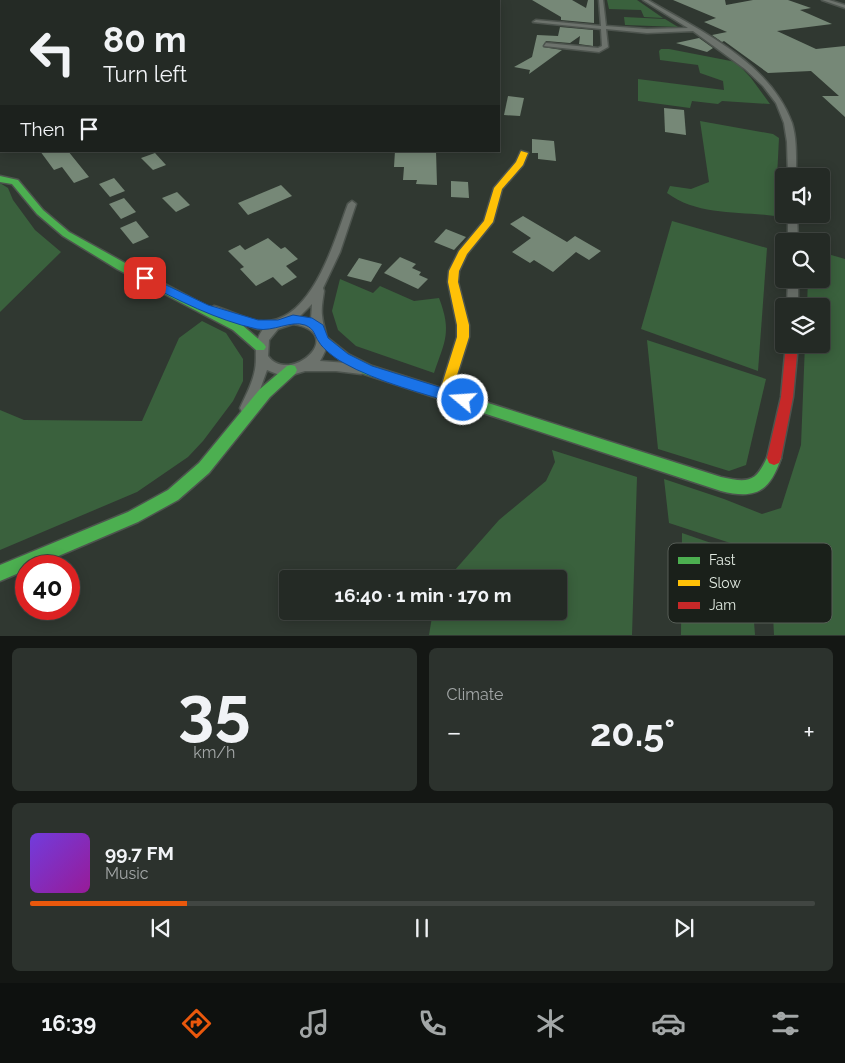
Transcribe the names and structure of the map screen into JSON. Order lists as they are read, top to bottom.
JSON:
{
  "legend": ["Fast", "Slow", "Jam"],
  "page": {
    "turn": ["80 m", "Turn left"],
    "then": "Then",
    "limit": "40",
    "trip": "16:40 · 1 min · 170 m",
    "tile": [
      ["35", "km/h"],
      "Climate"
    ],
    "heat": ["−", "20.5°", "+"],
    "song": ["99.7 FM", "Music"],
    "tabs": "16:39"
  }
}
